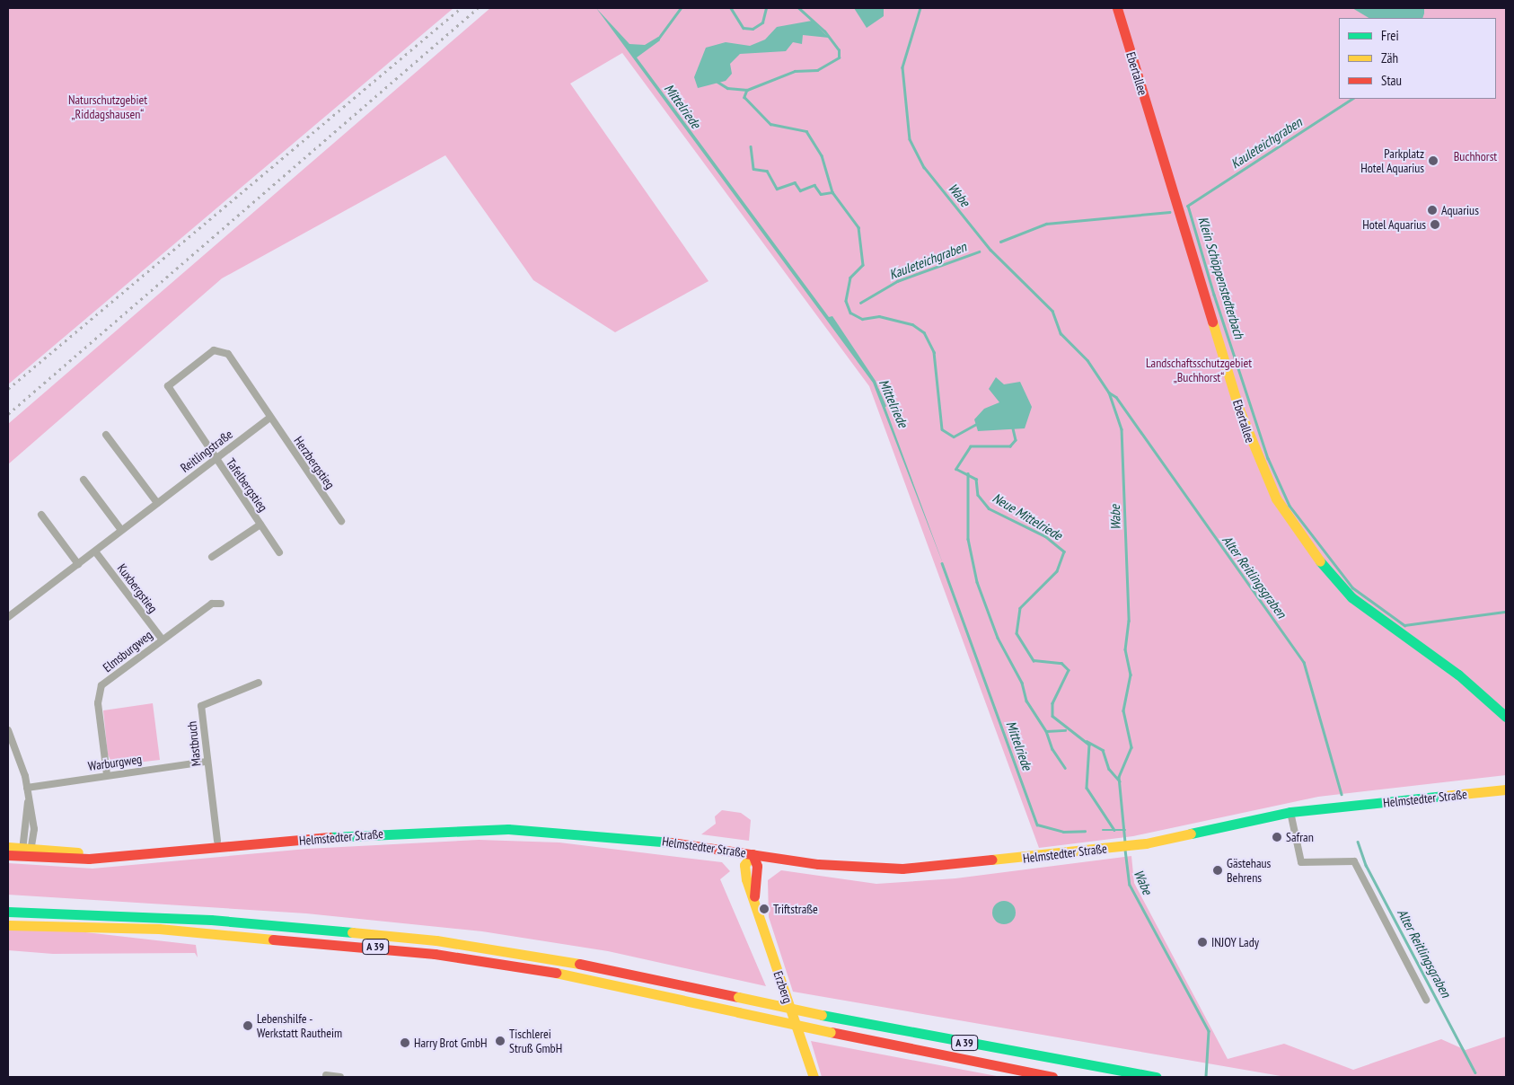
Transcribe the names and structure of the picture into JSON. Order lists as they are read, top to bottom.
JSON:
{
  "streets": {
    "main road": [
      "Ebertallee",
      "Helmstedter Straße",
      "A 39",
      "Erzberg"
    ],
    "street": [
      "Reitlingstraße",
      "Herzbergstieg",
      "Tafelbergstieg",
      "Kuxbergstieg",
      "Elmsburgweg",
      "Mastbruch",
      "Warburgweg"
    ]
  },
  "crossings": [
    ["Reitlingstraße", "Herzbergstieg"],
    ["Reitlingstraße", "Tafelbergstieg"],
    ["Reitlingstraße", "Kuxbergstieg"],
    ["Herzbergstieg", "Tafelbergstieg"],
    ["Kuxbergstieg", "Elmsburgweg"],
    ["Elmsburgweg", "Warburgweg"],
    ["Mastbruch", "Warburgweg"],
    ["Helmstedter Straße", "Erzberg"]
  ],
  "water": [
    "Mittelriede",
    "Kauleteichgraben",
    "Wabe",
    "Klein Schöppenstedterbach",
    "Neue Mittelriede",
    "Alter Reitlingsgraben"
  ],
  "parks": ["Naturschutzgebiet „Riddagshausen“", "Buchhorst", "Landschaftsschutzgebiet „Buchhorst“"],
  "places": [
    "Parkplatz Hotel Aquarius",
    "Aquarius",
    "Hotel Aquarius",
    "Safran",
    "Gästehaus Behrens",
    "Triftstraße",
    "INJOY Lady",
    "Lebenshilfe - Werkstatt Rautheim",
    "Tischlerei Struß GmbH",
    "Harry Brot GmbH"
  ],
  "legend": ["Frei", "Zäh", "Stau"]
}
